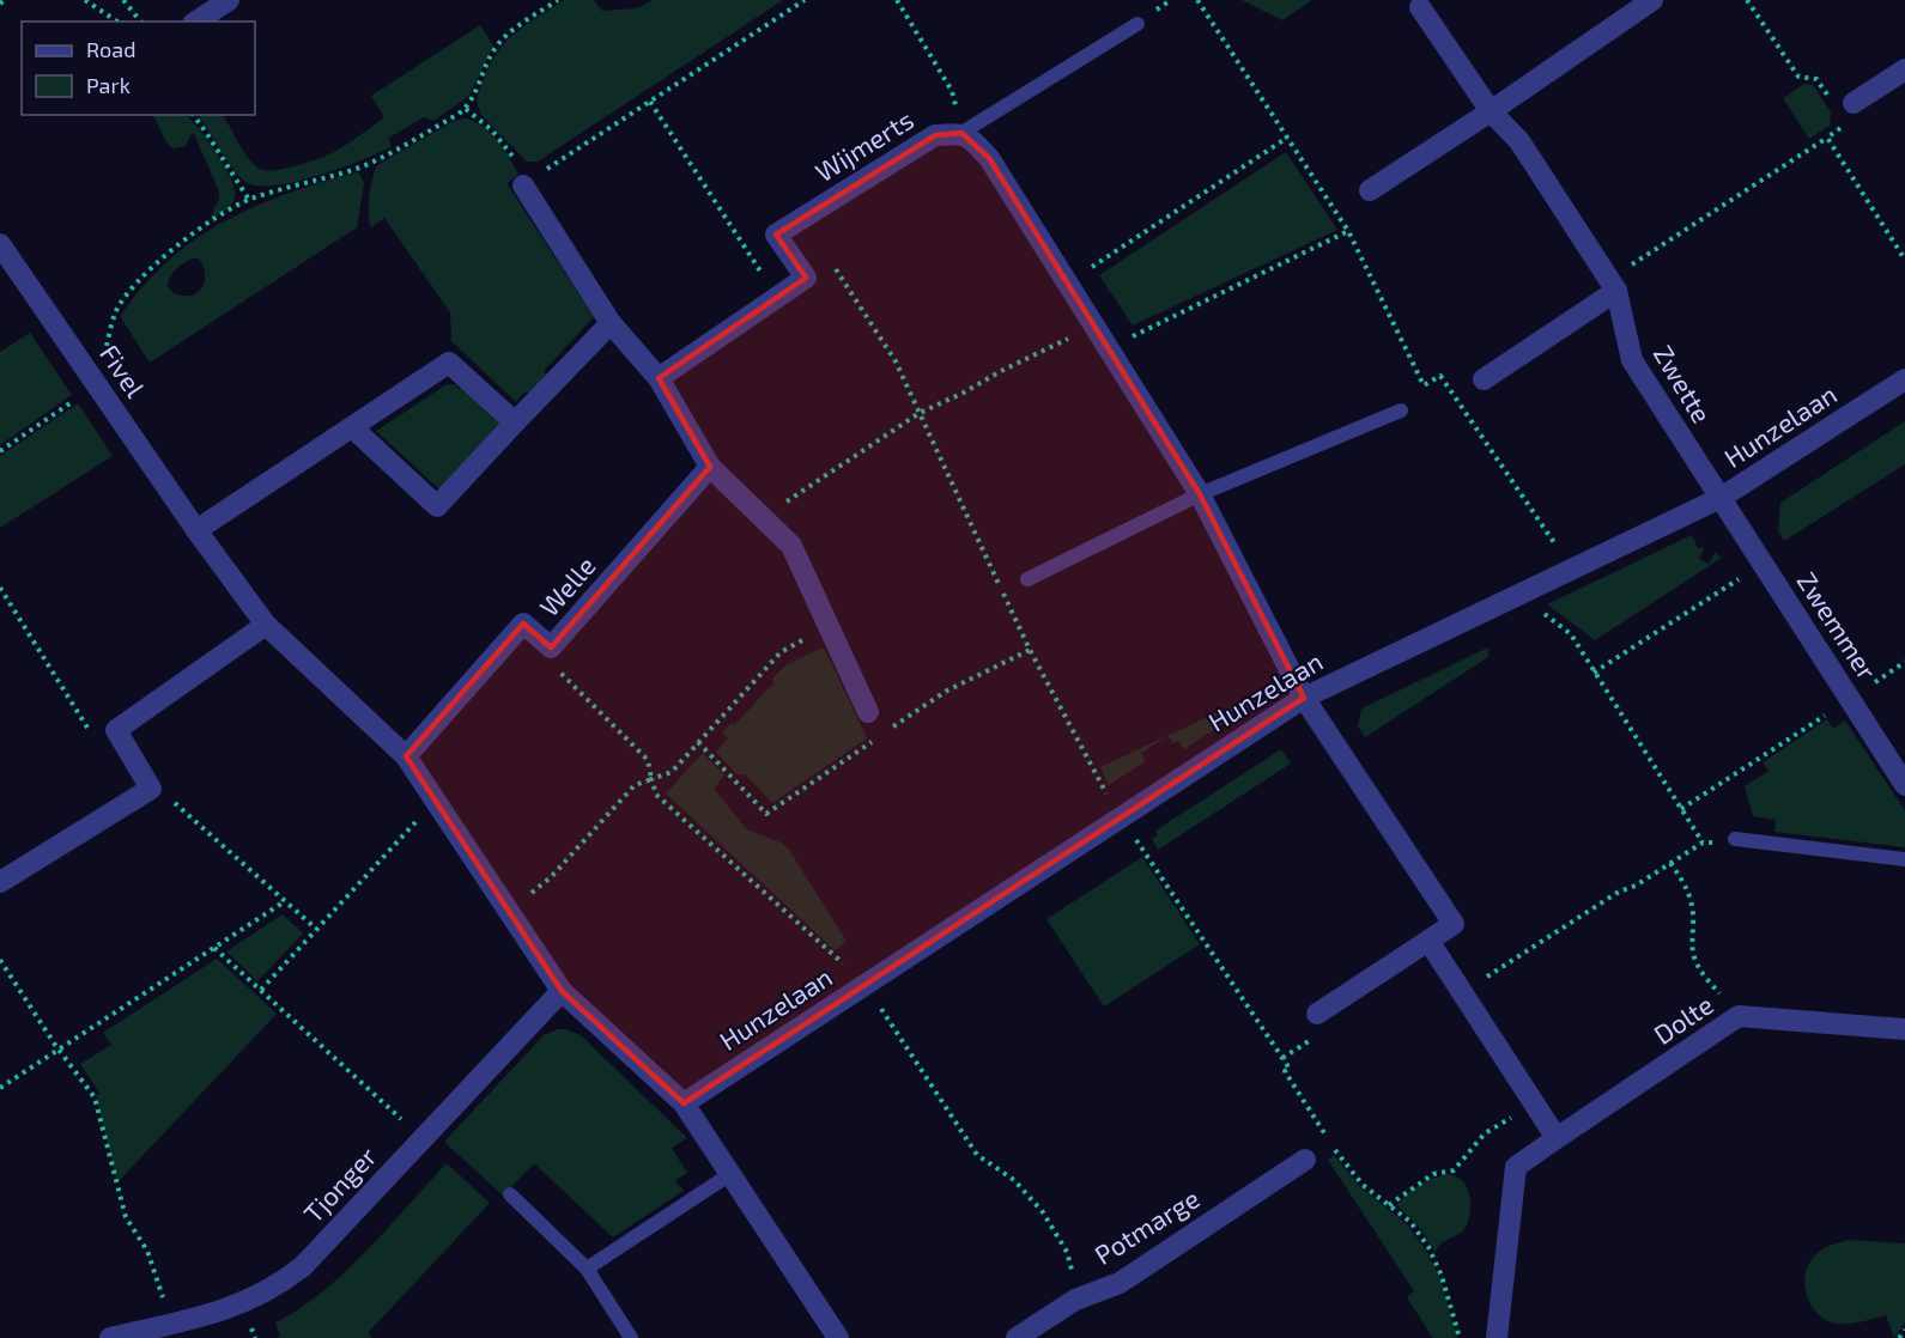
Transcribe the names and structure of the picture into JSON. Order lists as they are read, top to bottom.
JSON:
{
  "streets": {
    "street": [
      "Wijmerts",
      "Fivel",
      "Zwette",
      "Hunzelaan",
      "Welle",
      "Zwemmer",
      "Dolte",
      "Tjonger",
      "Potmarge"
    ]
  },
  "crossings": [
    ["Zwette", "Hunzelaan"],
    ["Zwette", "Zwemmer"],
    ["Hunzelaan", "Zwemmer"]
  ],
  "legend": ["Road", "Park"]
}
